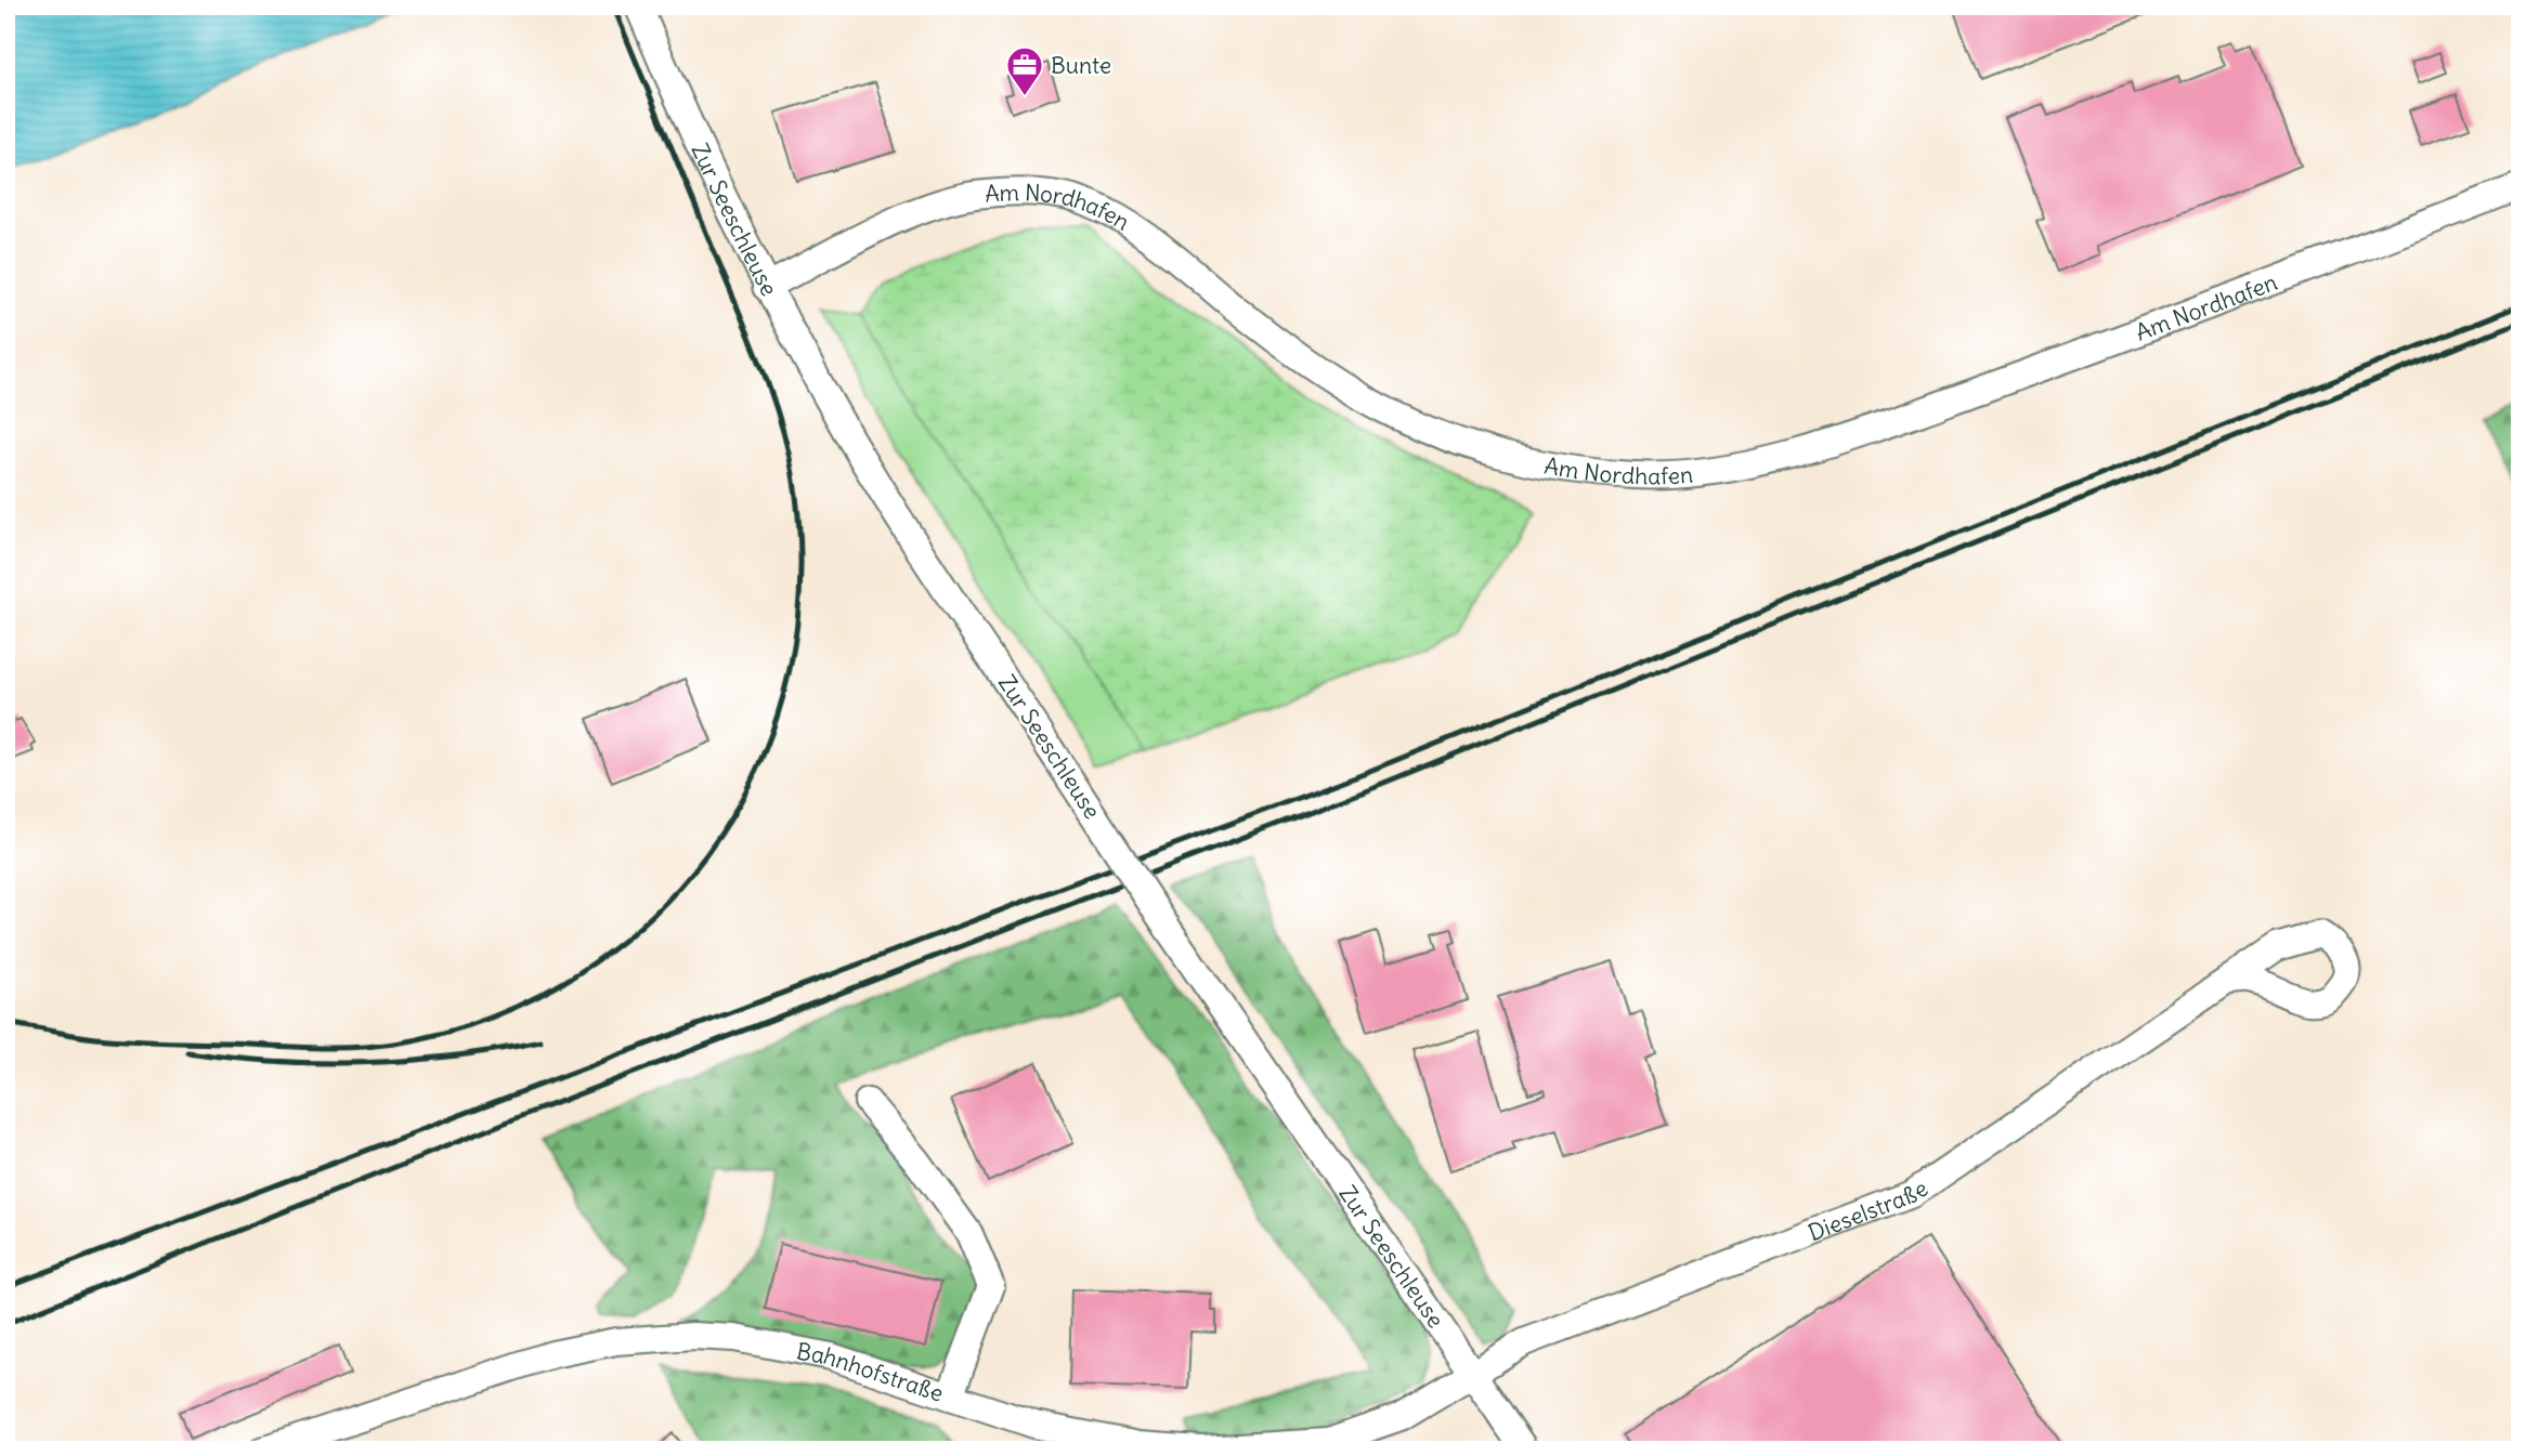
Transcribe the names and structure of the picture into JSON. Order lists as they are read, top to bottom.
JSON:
{
  "streets": {
    "street": [
      "Am Nordhafen",
      "Zur Seeschleuse",
      "Dieselstraße",
      "Bahnhofstraße"
    ]
  },
  "crossings": [
    ["Am Nordhafen", "Zur Seeschleuse"],
    ["Zur Seeschleuse", "Dieselstraße"],
    ["Zur Seeschleuse", "Bahnhofstraße"],
    ["Dieselstraße", "Bahnhofstraße"]
  ],
  "places": {
    "office": ["Bunte"]
  }
}
